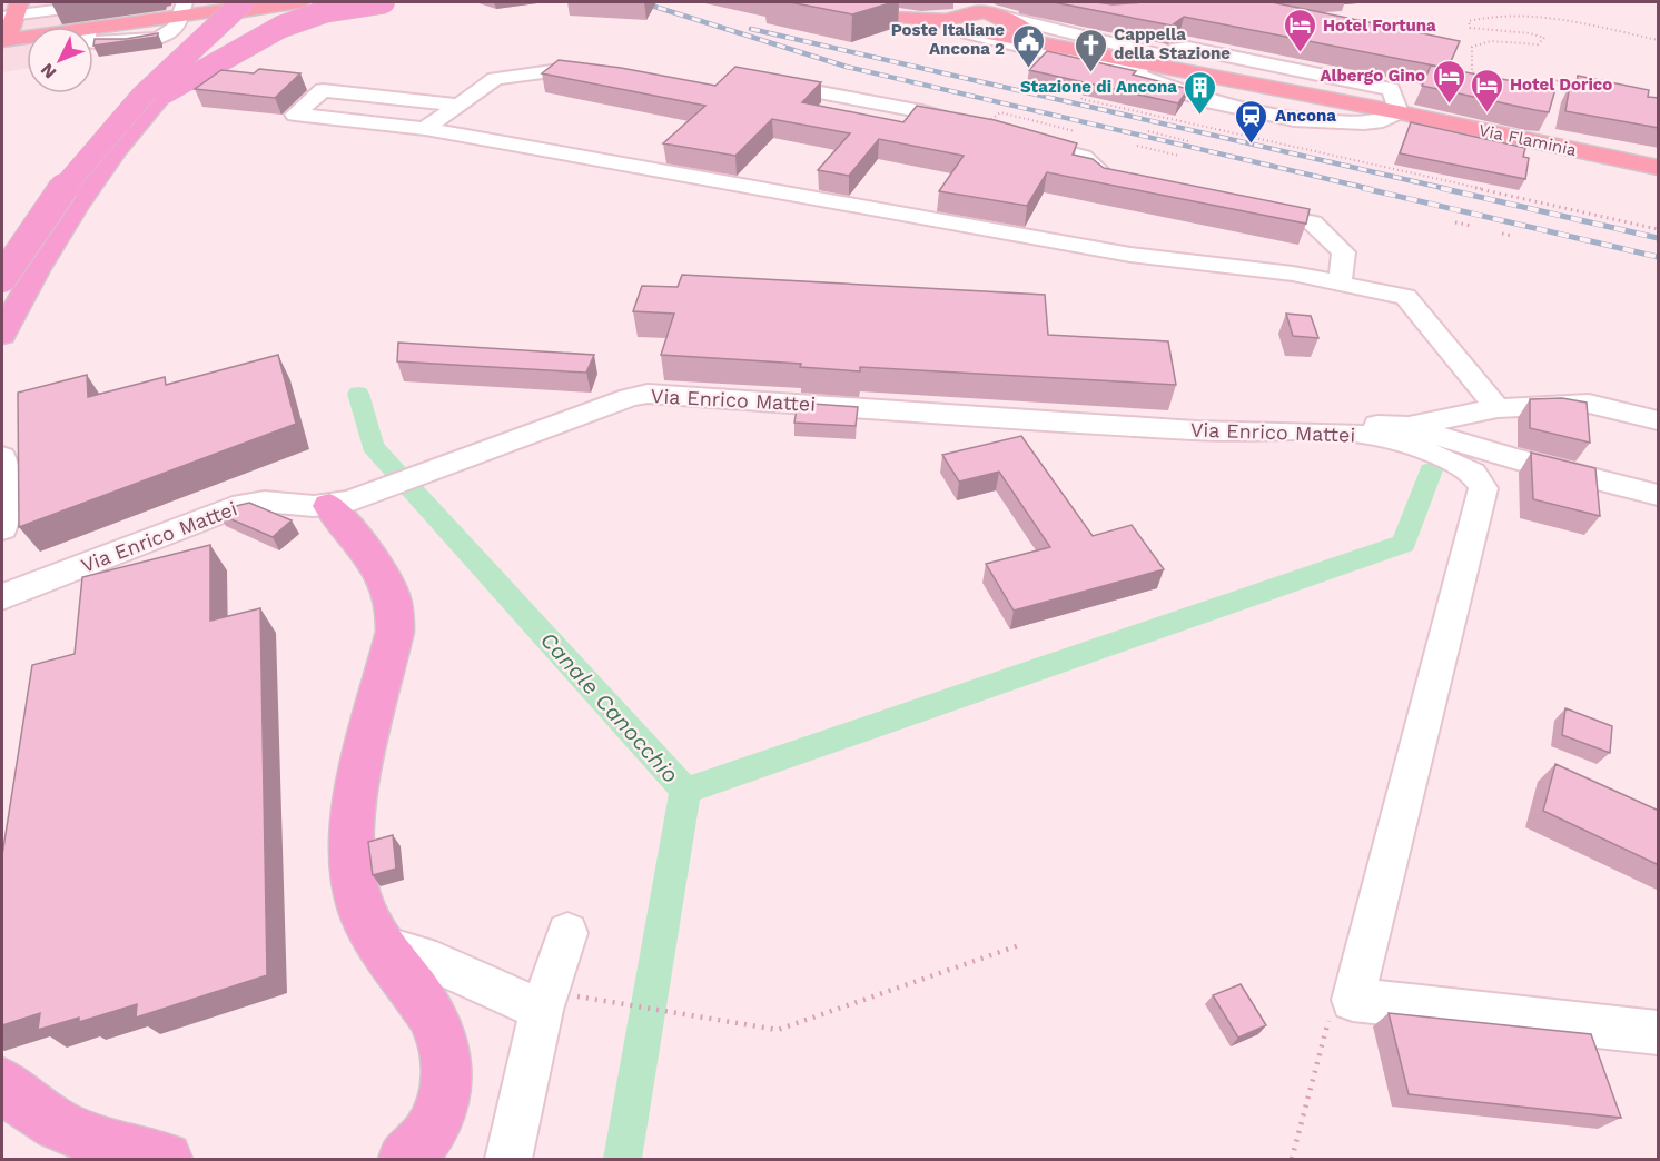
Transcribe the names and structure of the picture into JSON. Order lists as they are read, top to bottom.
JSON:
{
  "streets": {
    "main road": ["Via Flaminia"],
    "street": ["Via Enrico Mattei"]
  },
  "water": ["Canale Canocchio"],
  "places": {
    "hotel": ["Hotel Fortuna", "Albergo Gino", "Hotel Dorico"],
    "public building": ["Poste Italiane Ancona 2"],
    "church": ["Cappella della Stazione"],
    "building": ["Stazione di Ancona"],
    "station": ["Ancona"]
  },
  "north": "bottom left"
}
